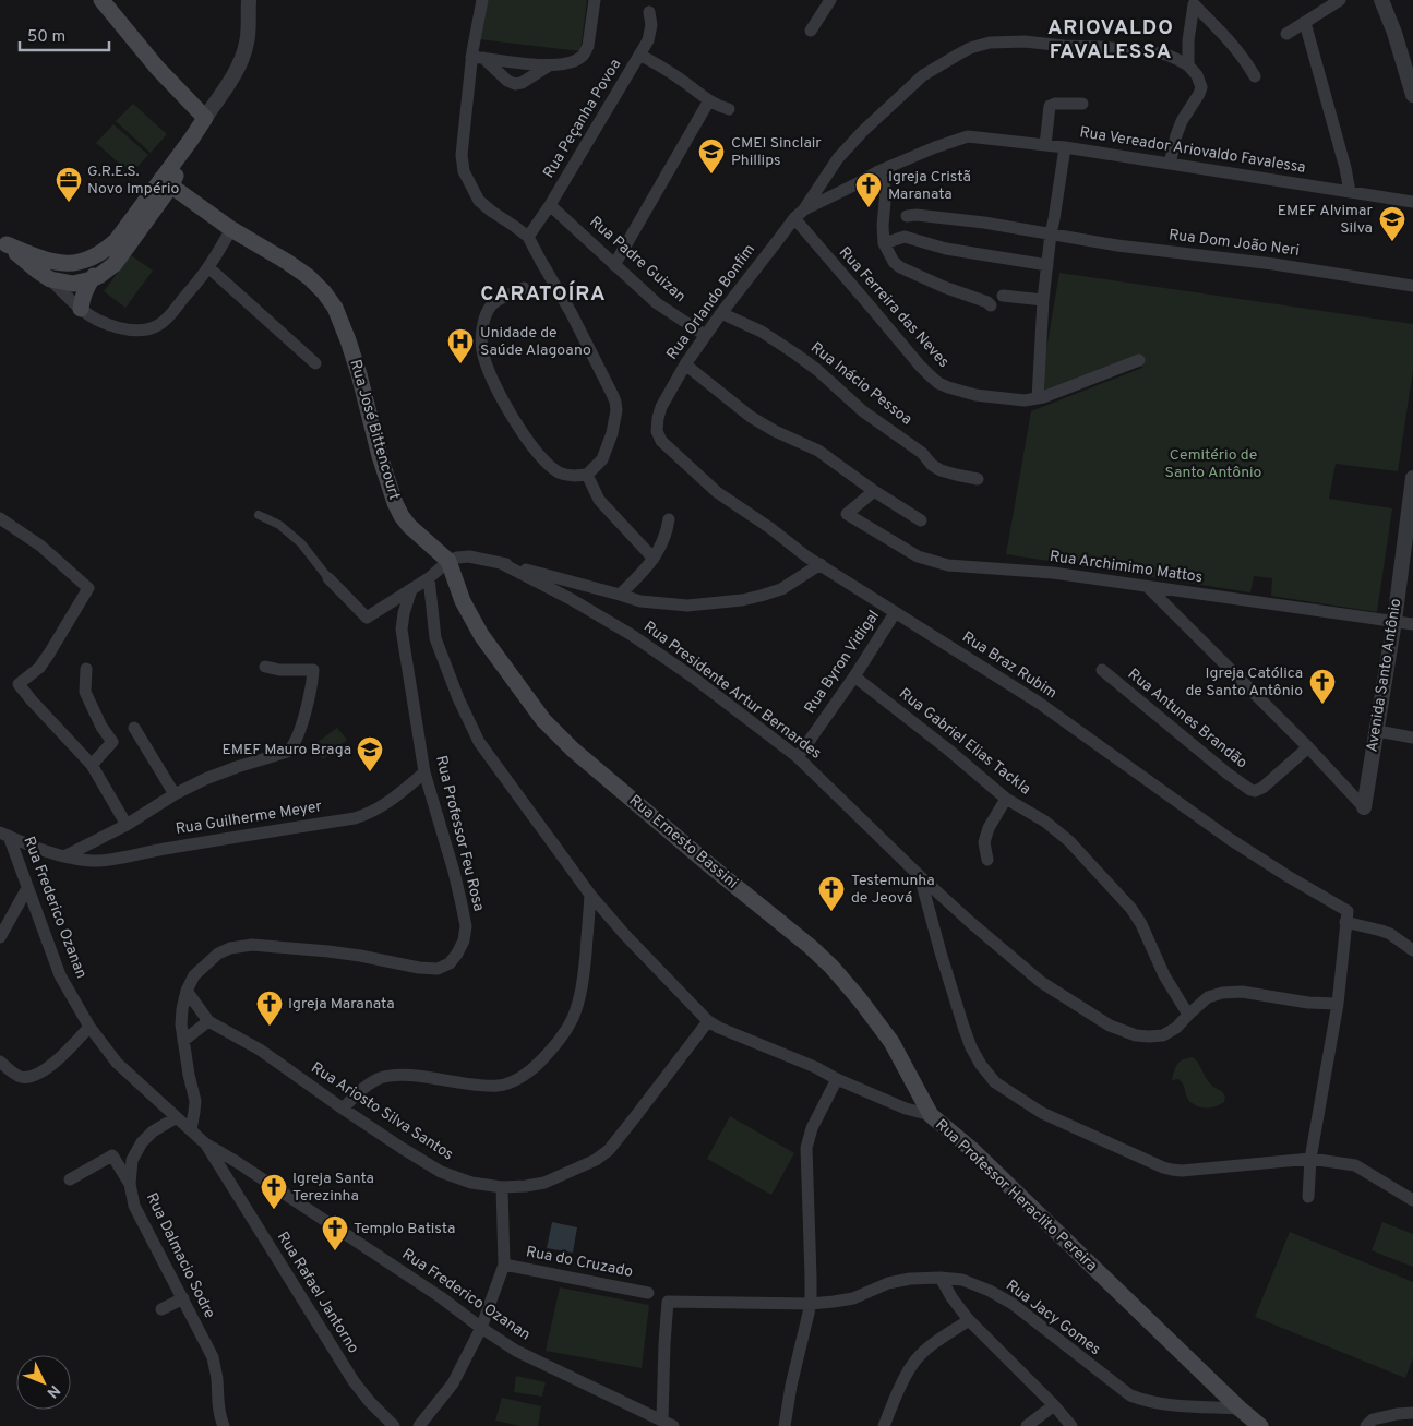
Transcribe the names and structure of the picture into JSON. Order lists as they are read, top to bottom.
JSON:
{
  "streets": {
    "main road": ["Rua José Bittencourt", "Rua Ernesto Bassini", "Rua Professor Heraclito Pereira"],
    "street": [
      "Rua Peçanha Povoa",
      "Rua Vereador Ariovaldo Favalessa",
      "Rua Dom João Neri",
      "Rua Padre Guizan",
      "Rua Orlando Bonfim",
      "Rua Ferreira das Neves",
      "Rua Inácio Pessoa",
      "Rua Archimimo Mattos",
      "Rua Byron Vidigal",
      "Rua Braz Rubim",
      "Avenida Santo Antônio",
      "Rua Presidente Artur Bernardes",
      "Rua Antunes Brandão",
      "Rua Gabriel Elias Tackla",
      "Rua Guilherme Meyer",
      "Rua Professor Feu Rosa",
      "Rua Frederico Ozanan",
      "Rua Ariosto Silva Santos",
      "Rua Dalmacio Sodre",
      "Rua do Cruzado",
      "Rua Rafael Jantorno",
      "Rua Jacy Gomes"
    ]
  },
  "crossings": [
    ["Rua Peçanha Povoa", "Rua Padre Guizan"],
    ["Rua Vereador Ariovaldo Favalessa", "Rua Orlando Bonfim"],
    ["Rua Padre Guizan", "Rua Orlando Bonfim"],
    ["Rua Orlando Bonfim", "Rua Ferreira das Neves"],
    ["Rua Orlando Bonfim", "Rua Inácio Pessoa"],
    ["Rua Orlando Bonfim", "Rua Braz Rubim"],
    ["Rua José Bittencourt", "Rua Ernesto Bassini"],
    ["Rua Archimimo Mattos", "Avenida Santo Antônio"],
    ["Rua Byron Vidigal", "Rua Braz Rubim"],
    ["Rua Byron Vidigal", "Rua Presidente Artur Bernardes"],
    ["Rua Byron Vidigal", "Rua Gabriel Elias Tackla"],
    ["Rua Presidente Artur Bernardes", "Rua Gabriel Elias Tackla"],
    ["Rua Guilherme Meyer", "Rua Professor Feu Rosa"],
    ["Rua Guilherme Meyer", "Rua Frederico Ozanan"],
    ["Rua Professor Feu Rosa", "Rua Frederico Ozanan"],
    ["Rua Ernesto Bassini", "Rua Professor Heraclito Pereira"],
    ["Rua Frederico Ozanan", "Rua Dalmacio Sodre"],
    ["Rua Frederico Ozanan", "Rua Rafael Jantorno"],
    ["Rua Frederico Ozanan", "Rua Jacy Gomes"],
    ["Rua Ariosto Silva Santos", "Rua Professor Heraclito Pereira"],
    ["Rua Professor Heraclito Pereira", "Rua Jacy Gomes"]
  ],
  "districts": ["ARIOVALDO FAVALESSA", "CARATOÍRA"],
  "parks": ["Cemitério de Santo Antônio"],
  "places": {
    "school or university": ["CMEI Sinclair Phillips", "EMEF Alvimar Silva", "EMEF Mauro Braga"],
    "office": ["G.R.E.S. Novo Império"],
    "church": [
      "Igreja Cristã Maranata",
      "Igreja Católica de Santo Antônio",
      "Testemunha de Jeová",
      "Igreja Maranata",
      "Igreja Santa Terezinha",
      "Templo Batista"
    ],
    "hospital": ["Unidade de Saúde Alagoano"]
  },
  "scale_bar": "50 m",
  "north": "bottom right"
}
